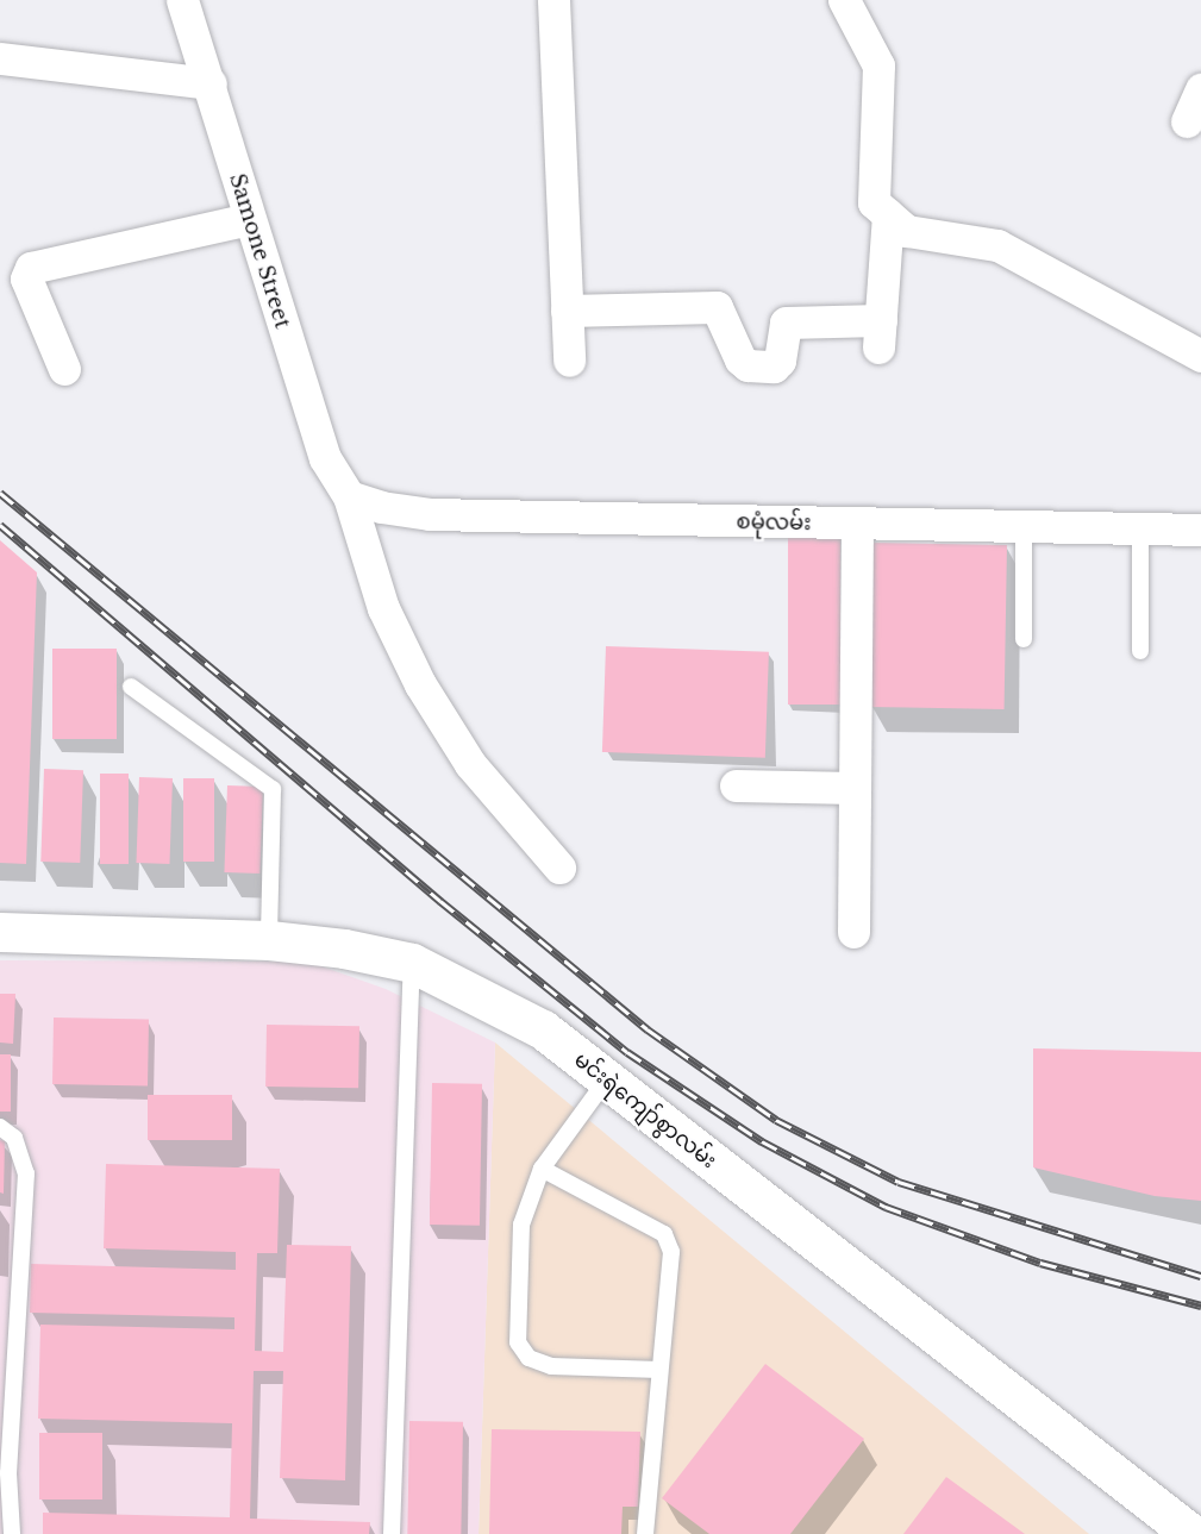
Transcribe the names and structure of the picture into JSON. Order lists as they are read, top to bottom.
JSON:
{
  "streets": {
    "main road": ["မင်းရဲကျော်စွာလမ်း"],
    "street": ["Samone Street", "စမုံလမ်း"]
  },
  "crossings": [
    ["Samone Street", "စမုံလမ်း"]
  ]
}
